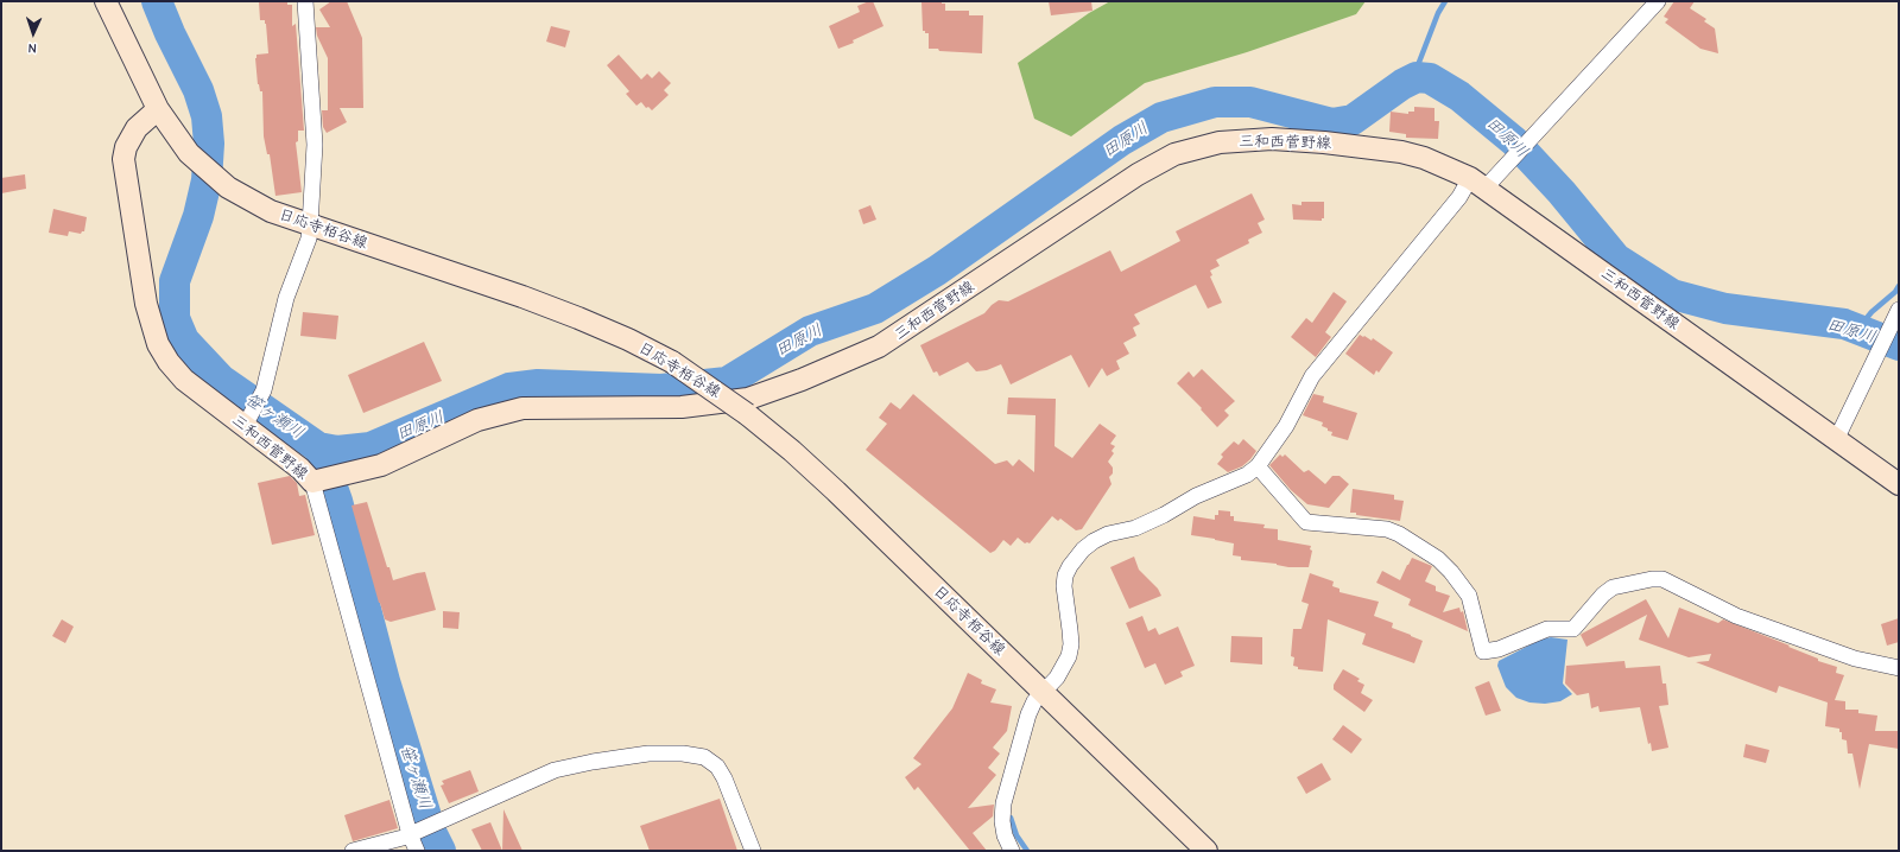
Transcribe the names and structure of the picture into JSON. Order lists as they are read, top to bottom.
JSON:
{
  "streets": {
    "main road": ["三和西菅野線", "日応寺栢谷線"]
  },
  "crossings": [
    ["三和西菅野線", "日応寺栢谷線"]
  ],
  "water": ["田原川", "笹ヶ瀬川"],
  "north": "bottom"
}
